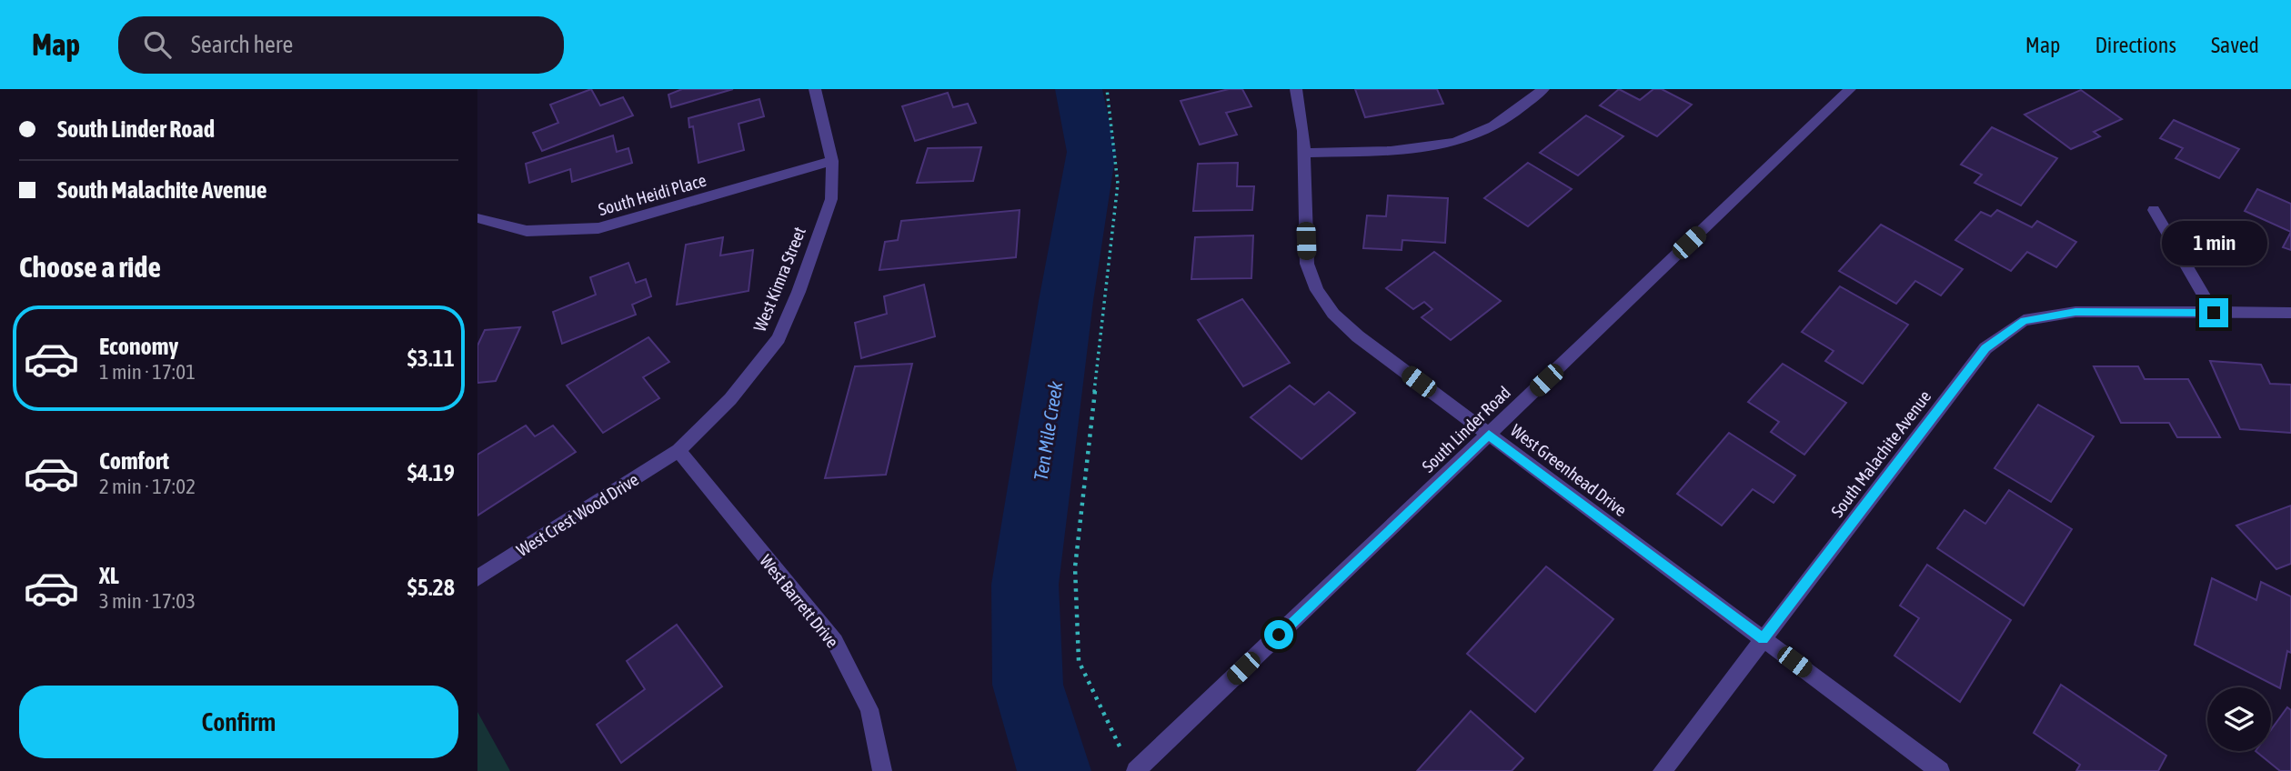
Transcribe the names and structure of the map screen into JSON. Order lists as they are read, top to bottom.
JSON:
{
  "streets": {
    "street": [
      "South Heidi Place",
      "West Kimra Street",
      "South Linder Road",
      "South Malachite Avenue",
      "West Greenhead Drive",
      "West Crest Wood Drive",
      "West Barrett Drive"
    ]
  },
  "crossings": [
    ["South Heidi Place", "West Kimra Street"],
    ["West Kimra Street", "West Crest Wood Drive"],
    ["West Kimra Street", "West Barrett Drive"],
    ["South Linder Road", "West Greenhead Drive"],
    ["South Malachite Avenue", "West Greenhead Drive"],
    ["West Crest Wood Drive", "West Barrett Drive"]
  ],
  "water": ["Ten Mile Creek"],
  "page": {
    "header": "Map",
    "search": "Search here",
    "nav": ["Map", "Directions", "Saved"],
    "banner": ["South Linder Road", "South Malachite Avenue"],
    "bubble": "1 min",
    "heading": "Choose a ride",
    "list": [
      {
        "name": "Economy",
        "note": "1 min · 17:01",
        "value": "$3.11"
      },
      {
        "name": "Comfort",
        "note": "2 min · 17:02",
        "value": "$4.19"
      },
      {
        "name": "XL",
        "note": "3 min · 17:03",
        "value": "$5.28"
      }
    ],
    "buttons": "Confirm"
  }
}
